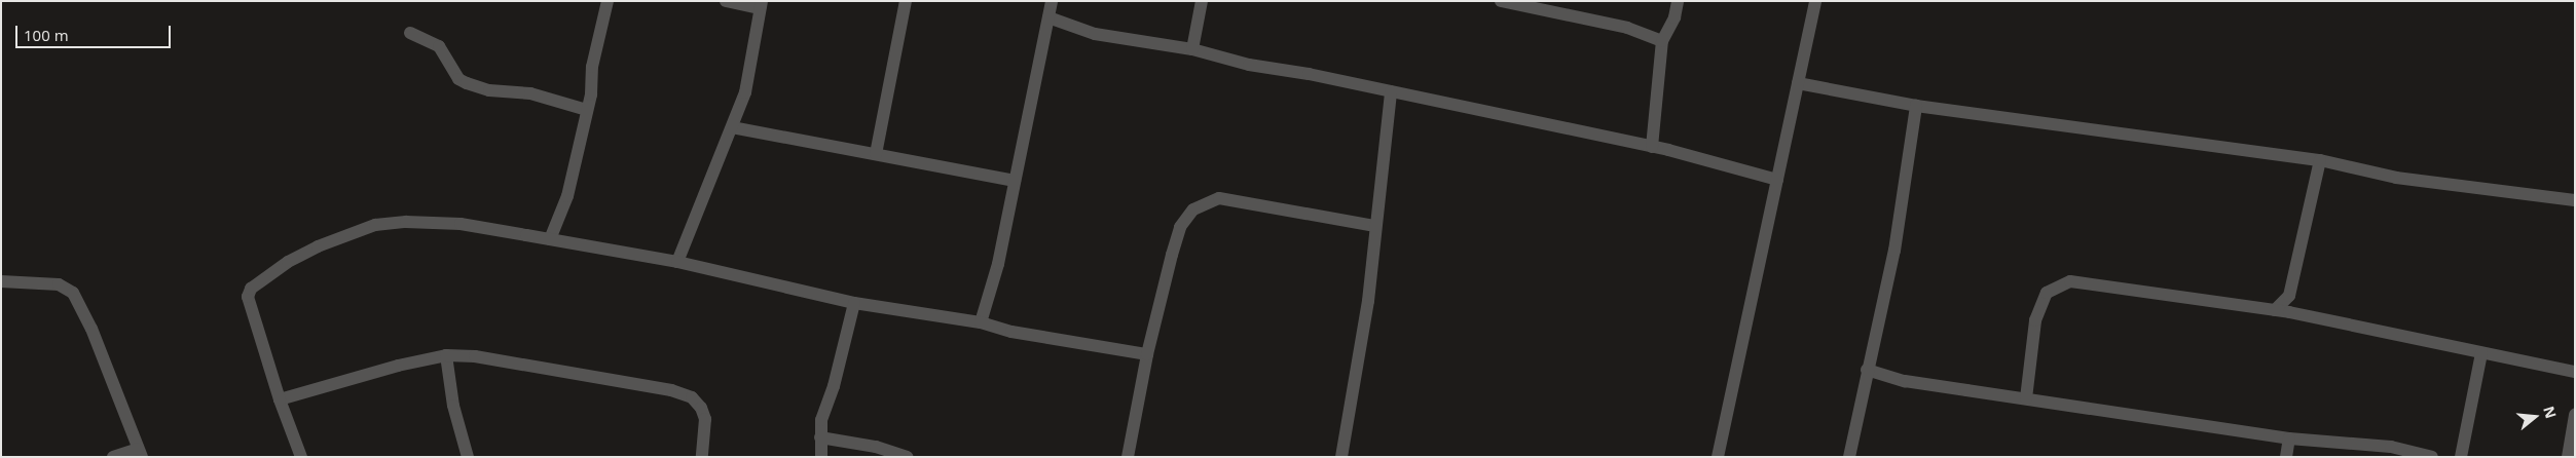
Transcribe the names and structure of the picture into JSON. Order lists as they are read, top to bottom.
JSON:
{
  "scale_bar": "100 m",
  "north": "right"
}
